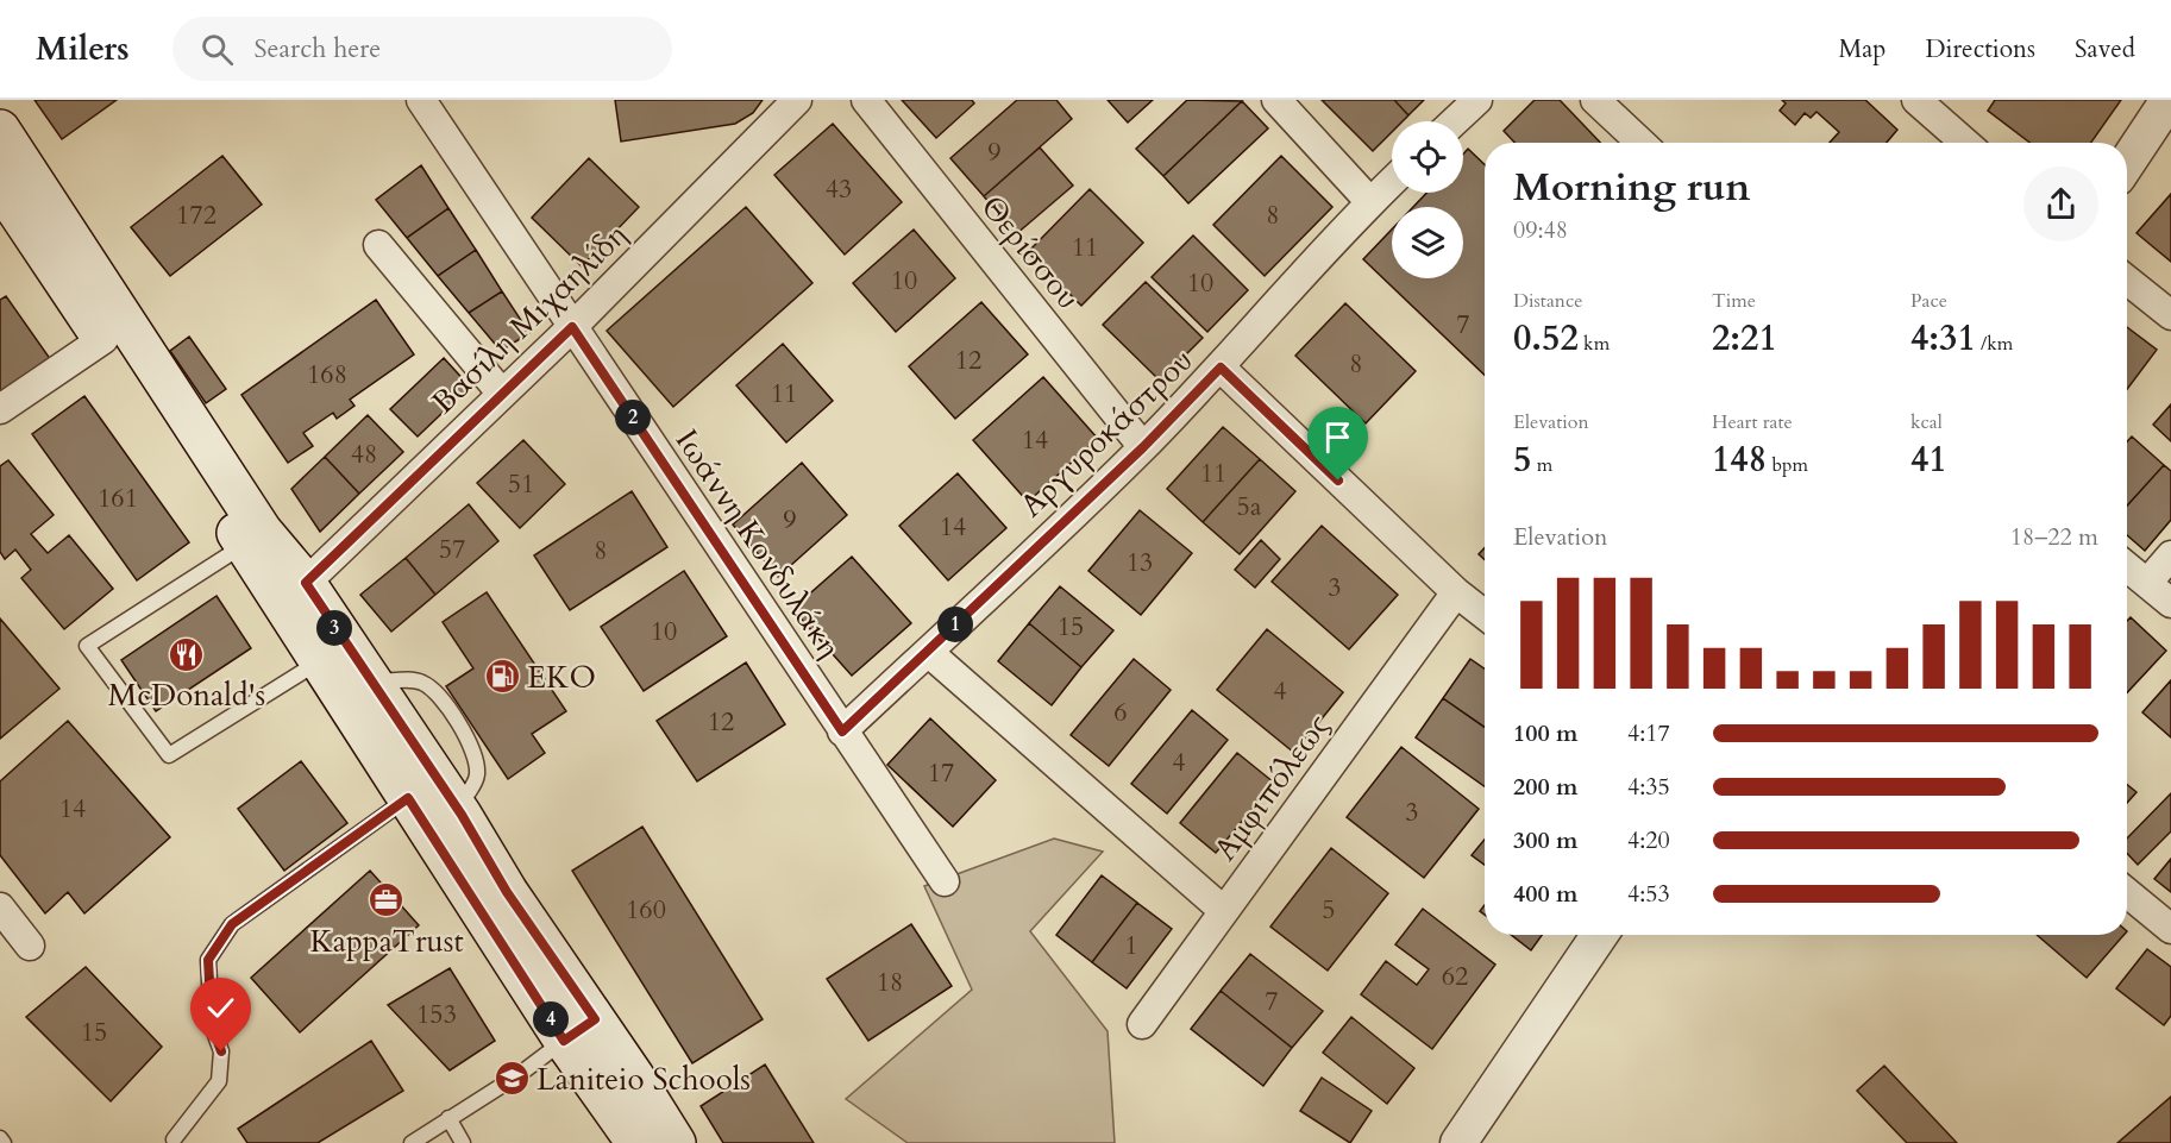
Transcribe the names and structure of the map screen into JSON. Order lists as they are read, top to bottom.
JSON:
{
  "streets": {
    "street": [
      "Θερίσσου",
      "Βασίλη Μιχαηλίδη",
      "Αργυροκάστρου",
      "Ιωάννη Κονδυλάκη",
      "Αμφιπόλεως"
    ]
  },
  "crossings": [
    ["Θερίσσου", "Αργυροκάστρου"],
    ["Βασίλη Μιχαηλίδη", "Ιωάννη Κονδυλάκη"],
    ["Αργυροκάστρου", "Ιωάννη Κονδυλάκη"]
  ],
  "places": {
    "restaurant": ["McDonald's"],
    "fuel station": ["EKO"],
    "office": ["KappaTrust"],
    "school or university": ["Laniteio Schools"]
  },
  "house_numbers": [
    "9",
    "43",
    "172",
    "8",
    "11",
    "10",
    "10",
    "7",
    "12",
    "8",
    "168",
    "11",
    "14",
    "48",
    "11",
    "51",
    "161",
    "5a",
    "9",
    "14",
    "57",
    "8",
    "13",
    "3",
    "15",
    "10",
    "4",
    "6",
    "12",
    "4",
    "17",
    "14",
    "3",
    "160",
    "5",
    "1",
    "62",
    "18",
    "7",
    "153",
    "15"
  ],
  "page": {
    "header": "Milers",
    "search": "Search here",
    "nav": ["Map", "Directions", "Saved"],
    "heading": ["Morning run", "09:48"],
    "stats": [
      ["Distance", "0.52 km"],
      ["Time", "2:21"],
      ["Pace", "4:31 /km"],
      ["Elevation", "5 m"],
      ["Heart rate", "148 bpm"],
      ["kcal", "41"]
    ],
    "pins": [
      "2",
      "1",
      "3",
      "4"
    ],
    "chart": ["Elevation", "18–22 m"],
    "list": [
      {
        "name": "100 m",
        "note": "4:17"
      },
      {
        "name": "200 m",
        "note": "4:35"
      },
      {
        "name": "300 m",
        "note": "4:20"
      },
      {
        "name": "400 m",
        "note": "4:53"
      }
    ]
  }
}
